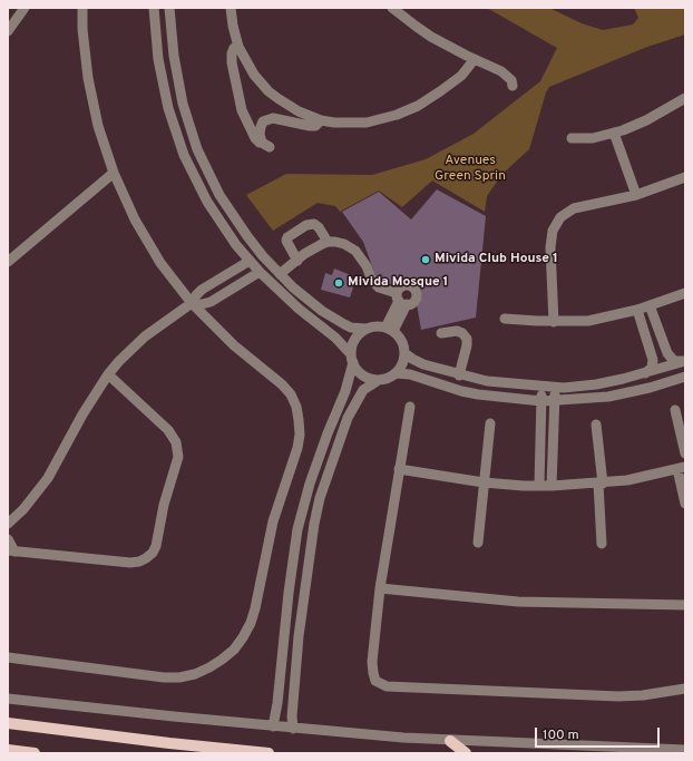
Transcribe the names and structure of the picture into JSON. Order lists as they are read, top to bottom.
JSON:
{
  "parks": ["Avenues Green Sprin"],
  "places": ["Mivida Club House 1", "Mivida Mosque 1"],
  "scale_bar": "100 m"
}
